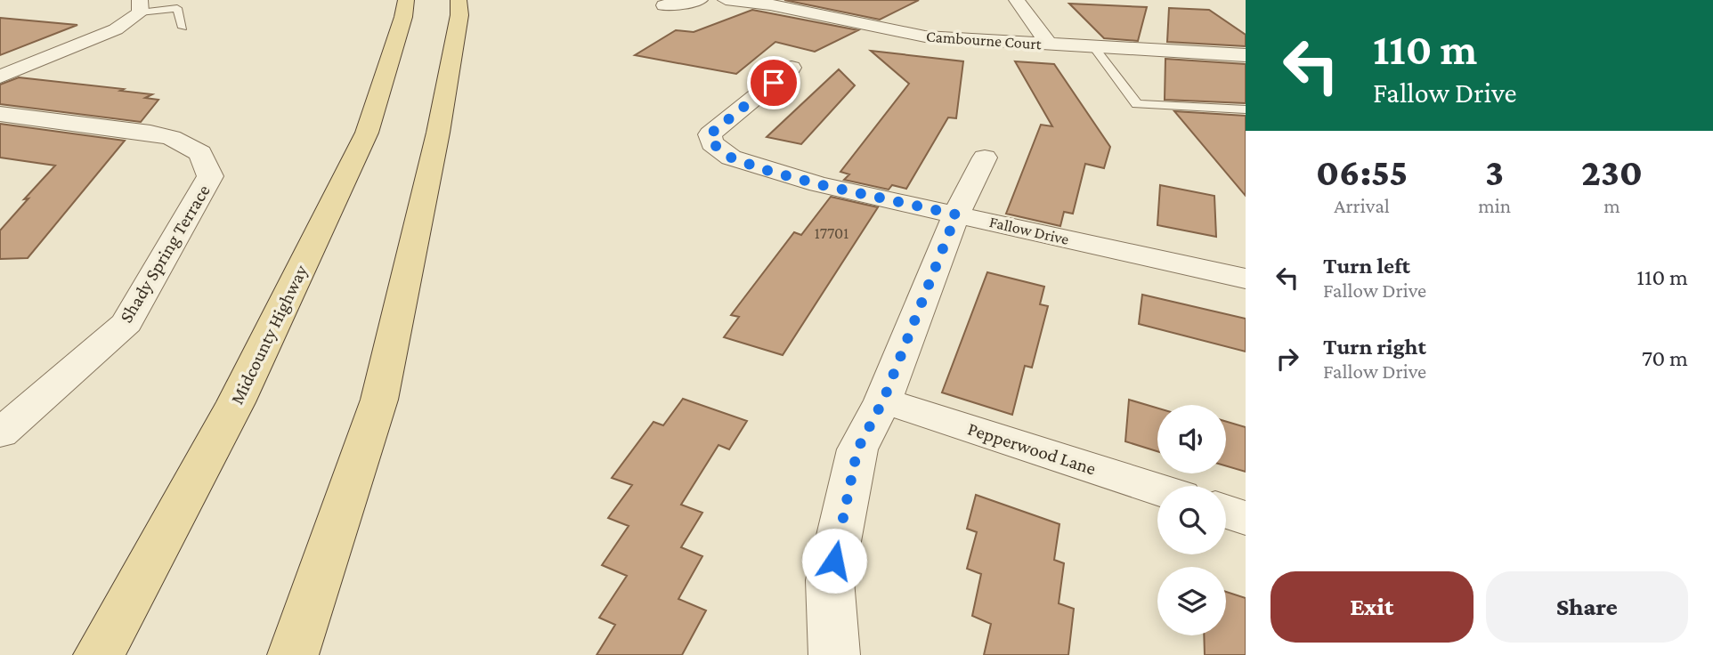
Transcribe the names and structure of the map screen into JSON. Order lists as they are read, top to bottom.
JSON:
{
  "streets": {
    "main road": ["Midcounty Highway"],
    "street": [
      "Cambourne Court",
      "Fallow Drive",
      "Shady Spring Terrace",
      "Pepperwood Lane"
    ]
  },
  "house_numbers": ["17701"],
  "page": {
    "turn": ["110 m", "Fallow Drive"],
    "eta": [
      "06:55",
      "Arrival",
      "3",
      "min",
      "230",
      "m"
    ],
    "list": [
      {
        "name": "Turn left",
        "note": "Fallow Drive",
        "value": "110 m"
      },
      {
        "name": "Turn right",
        "note": "Fallow Drive",
        "value": "70 m"
      }
    ],
    "buttons": ["Exit", "Share"]
  }
}
